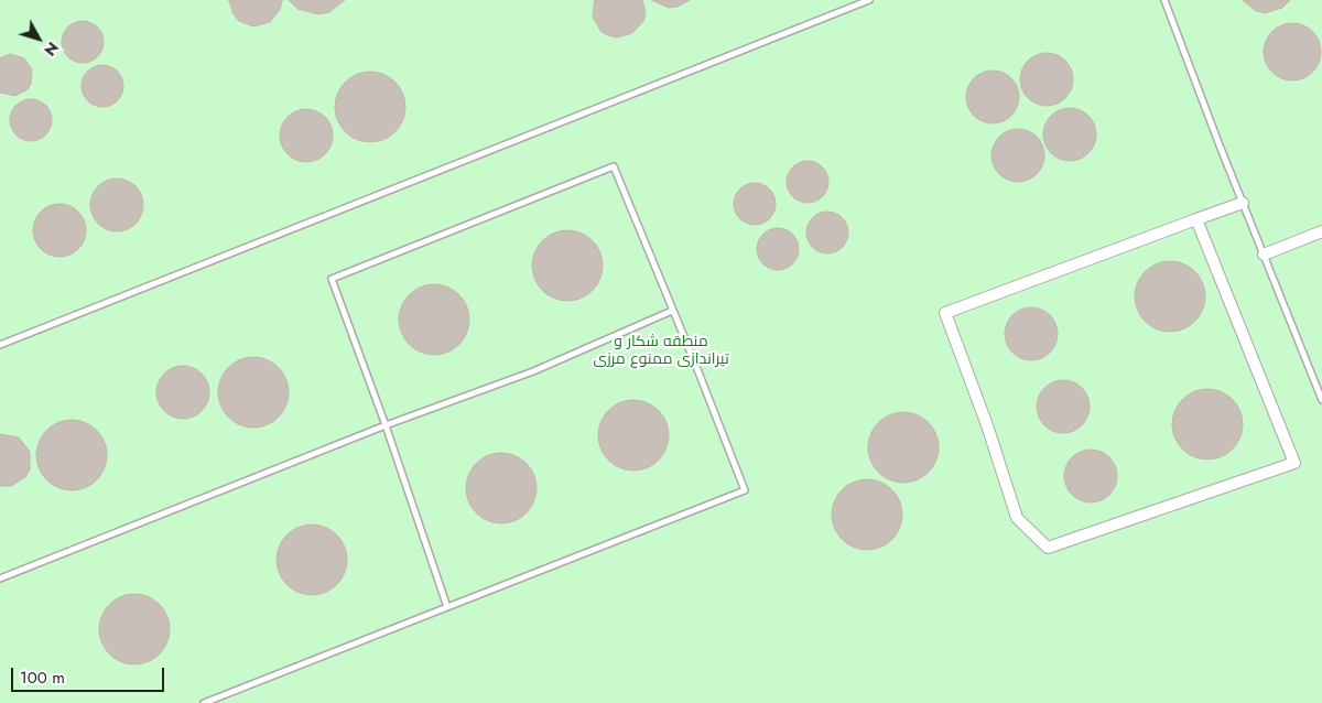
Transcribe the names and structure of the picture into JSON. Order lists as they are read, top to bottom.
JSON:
{
  "parks": ["منطقه شکار و تیراندازی ممنوع مرزی"],
  "scale_bar": "100 m",
  "north": "bottom right"
}
